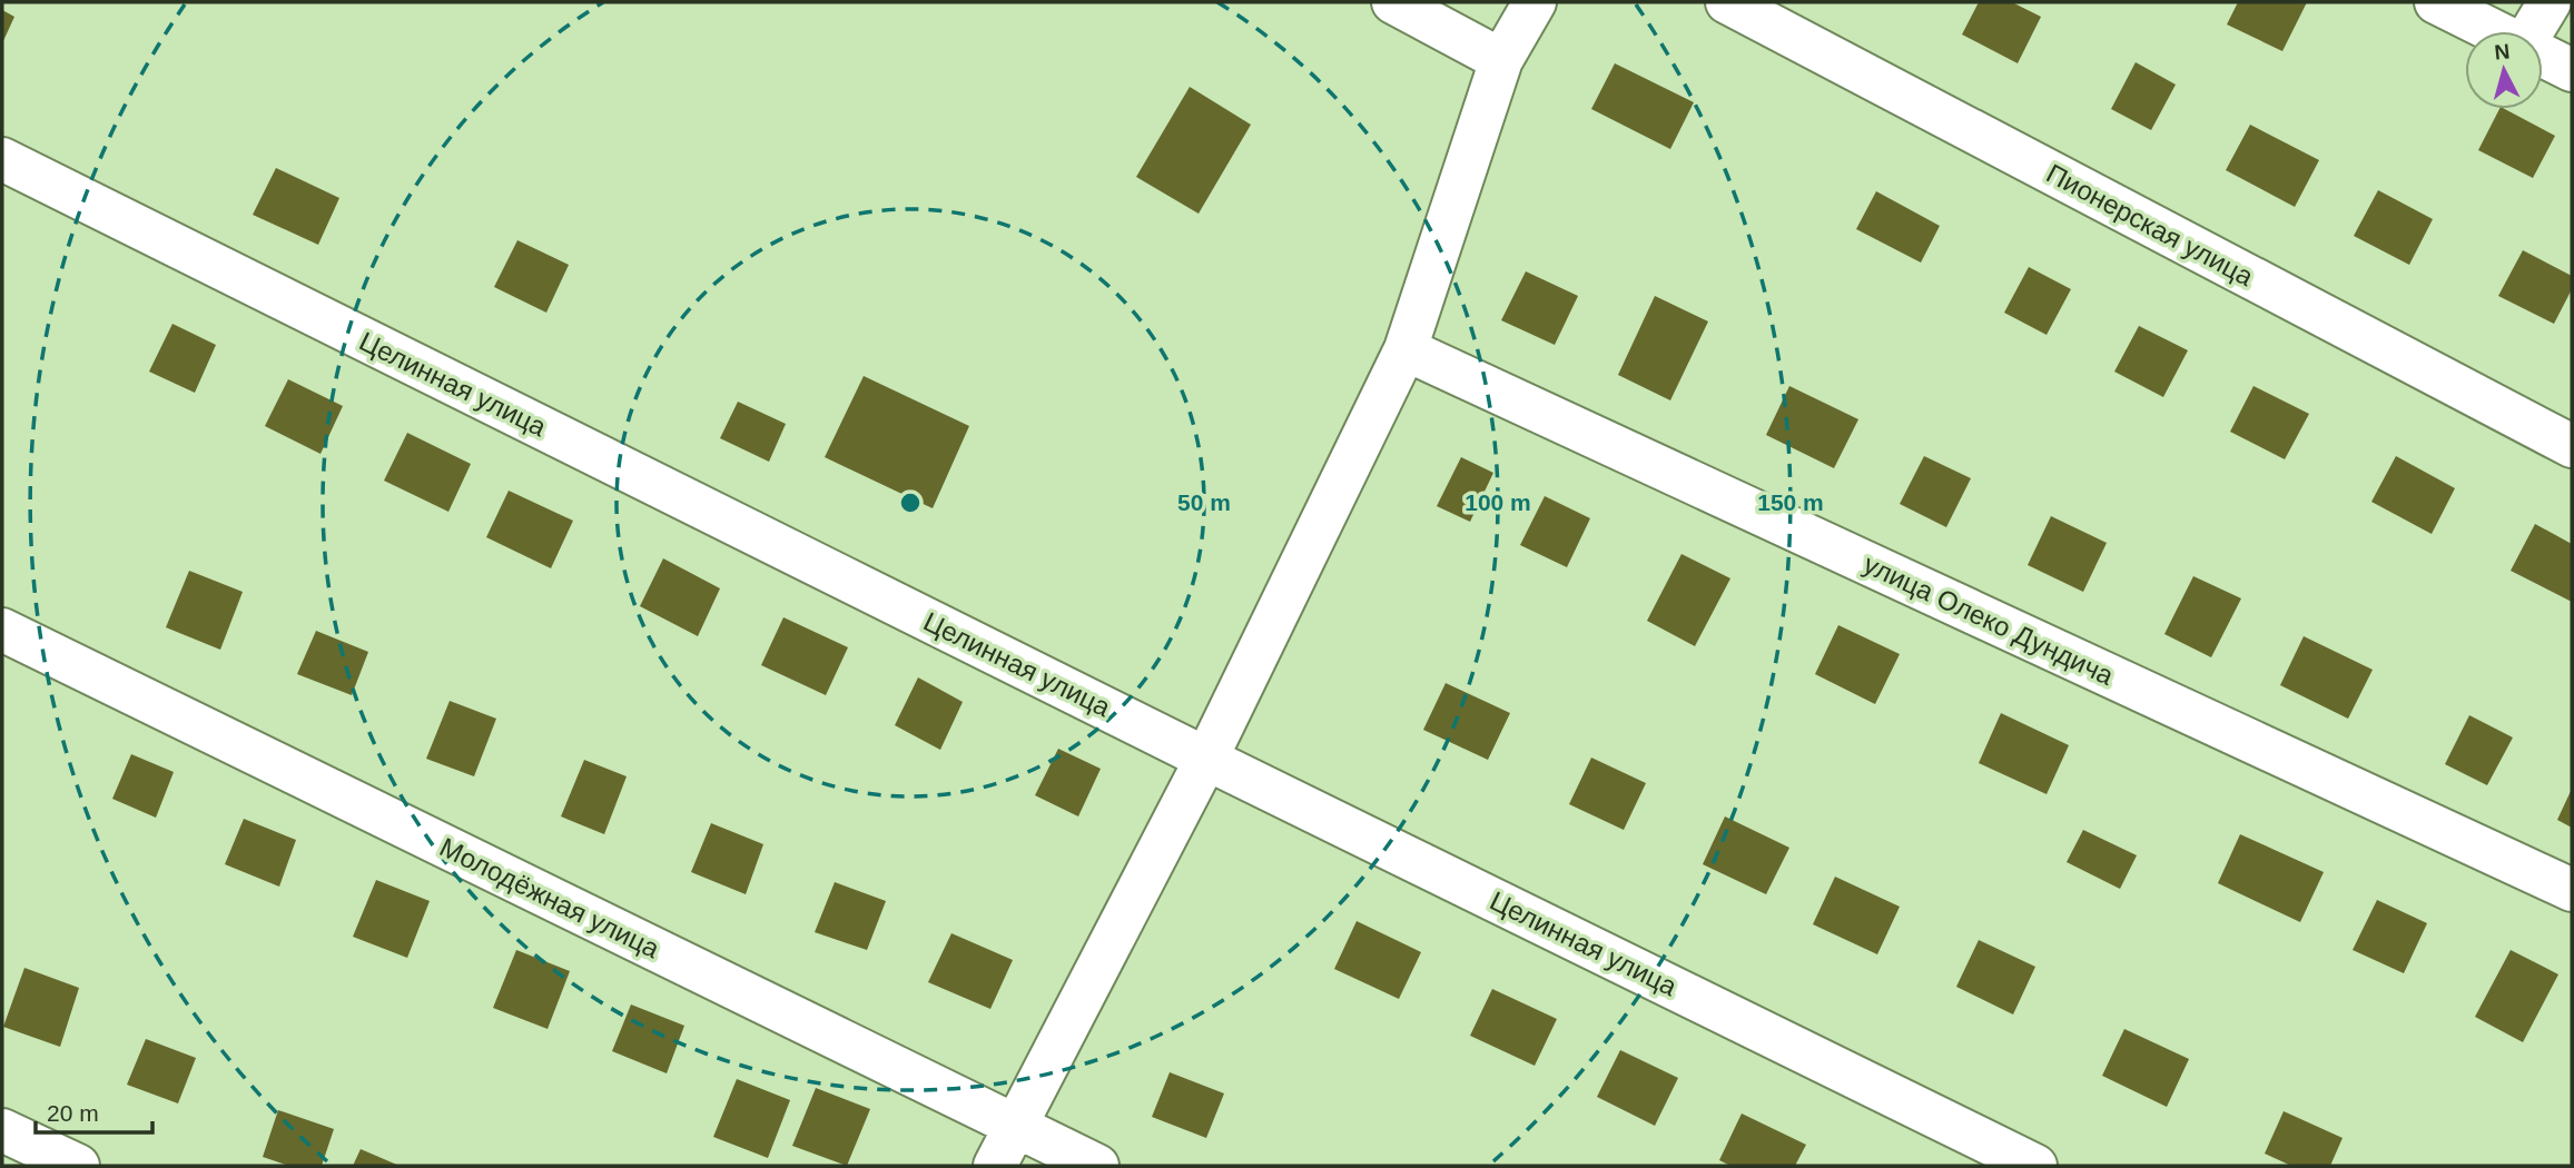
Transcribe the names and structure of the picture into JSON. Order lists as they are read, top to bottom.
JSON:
{
  "streets": {
    "street": [
      "Пионерская улица",
      "Целинная улица",
      "улица Олеко Дундича",
      "Молодёжная улица"
    ]
  },
  "scale_bar": "20 m",
  "north": "top",
  "rings": ["50 m", "100 m", "150 m"]
}
